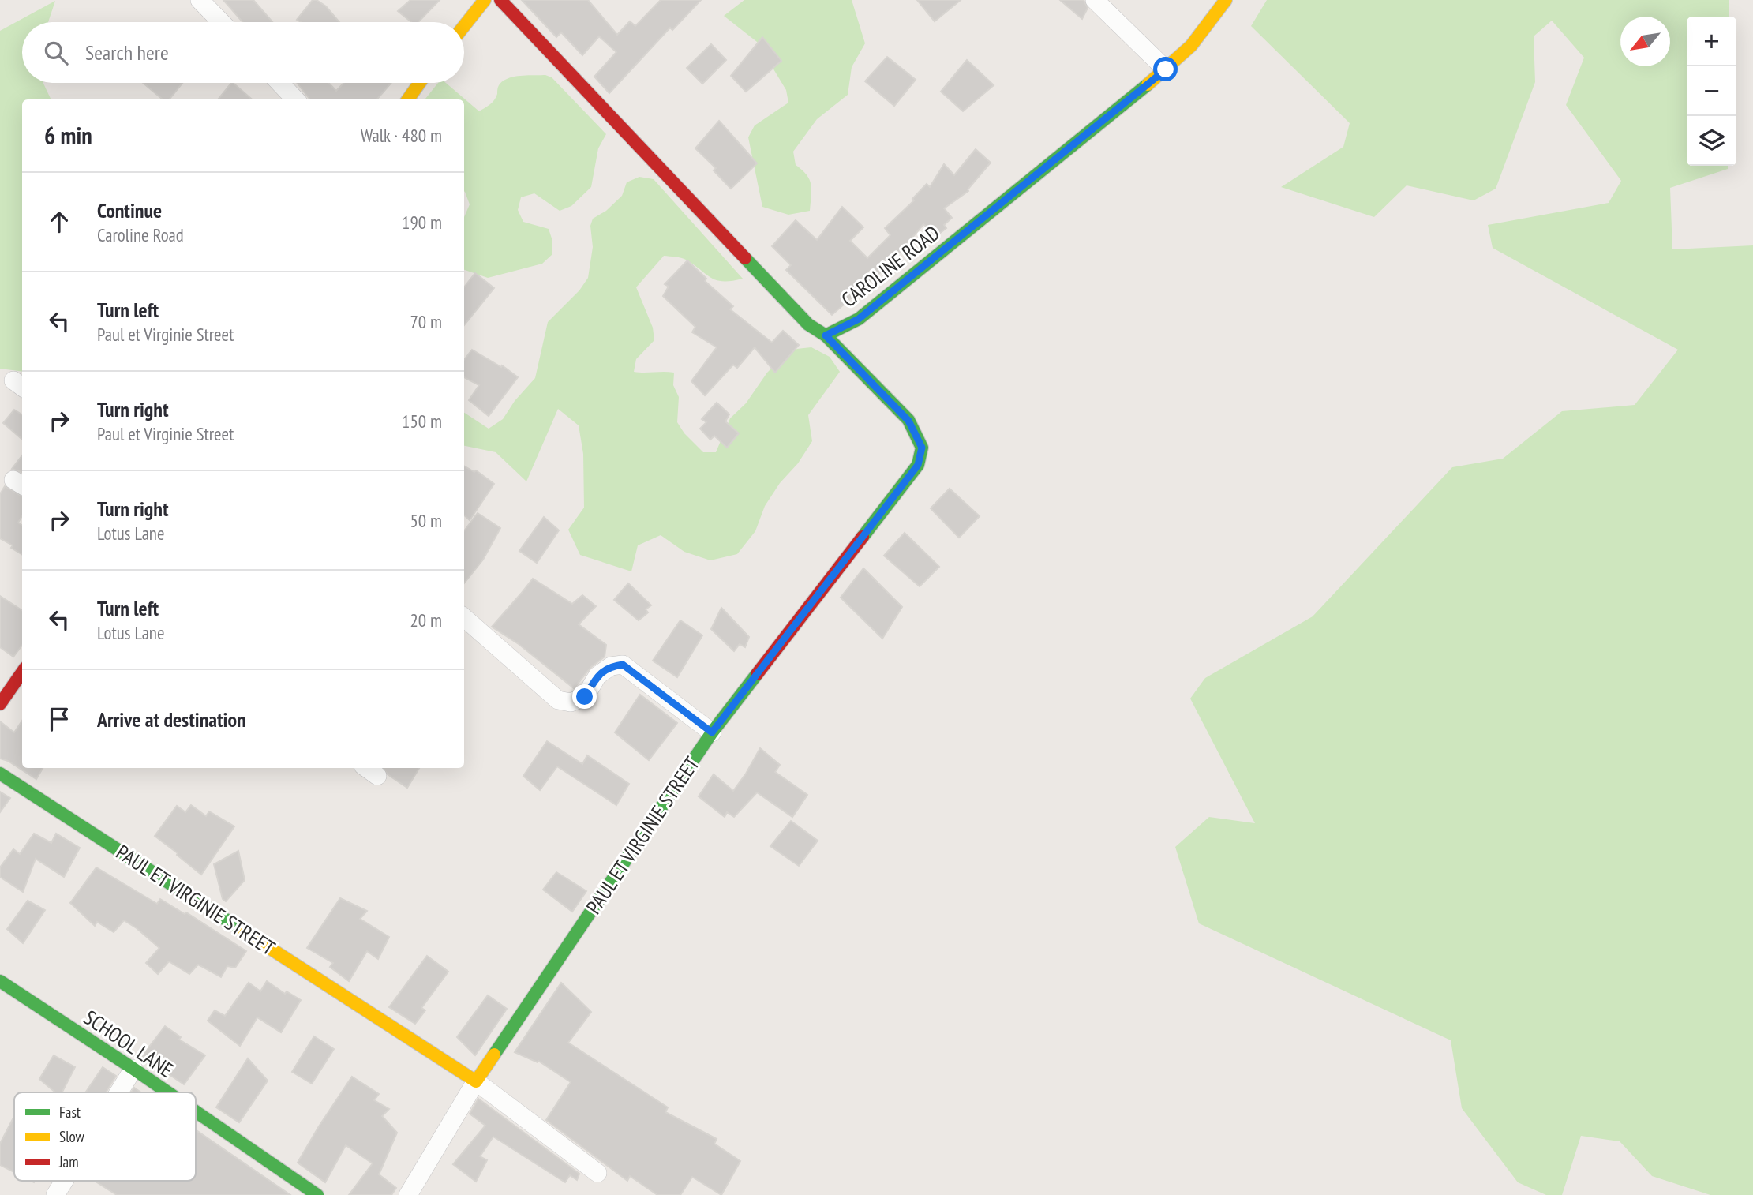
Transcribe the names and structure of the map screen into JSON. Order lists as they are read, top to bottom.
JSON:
{
  "streets": {
    "street": ["CAROLINE ROAD", "PAUL ET VIRGINIE STREET", "SCHOOL LANE"]
  },
  "crossings": [
    ["CAROLINE ROAD", "PAUL ET VIRGINIE STREET"]
  ],
  "legend": ["Fast", "Slow", "Jam"],
  "north": "bottom left",
  "page": {
    "map_buttons": ["+", "−"],
    "search": "Search here",
    "heading": ["6 min", "Walk · 480 m"],
    "list": [
      ["Continue", "Caroline Road", "190 m"],
      ["Turn left", "Paul et Virginie Street", "70 m"],
      ["Turn right", "Paul et Virginie Street", "150 m"],
      ["Turn right", "Lotus Lane", "50 m"],
      ["Turn left", "Lotus Lane", "20 m"],
      "Arrive at destination"
    ]
  }
}
